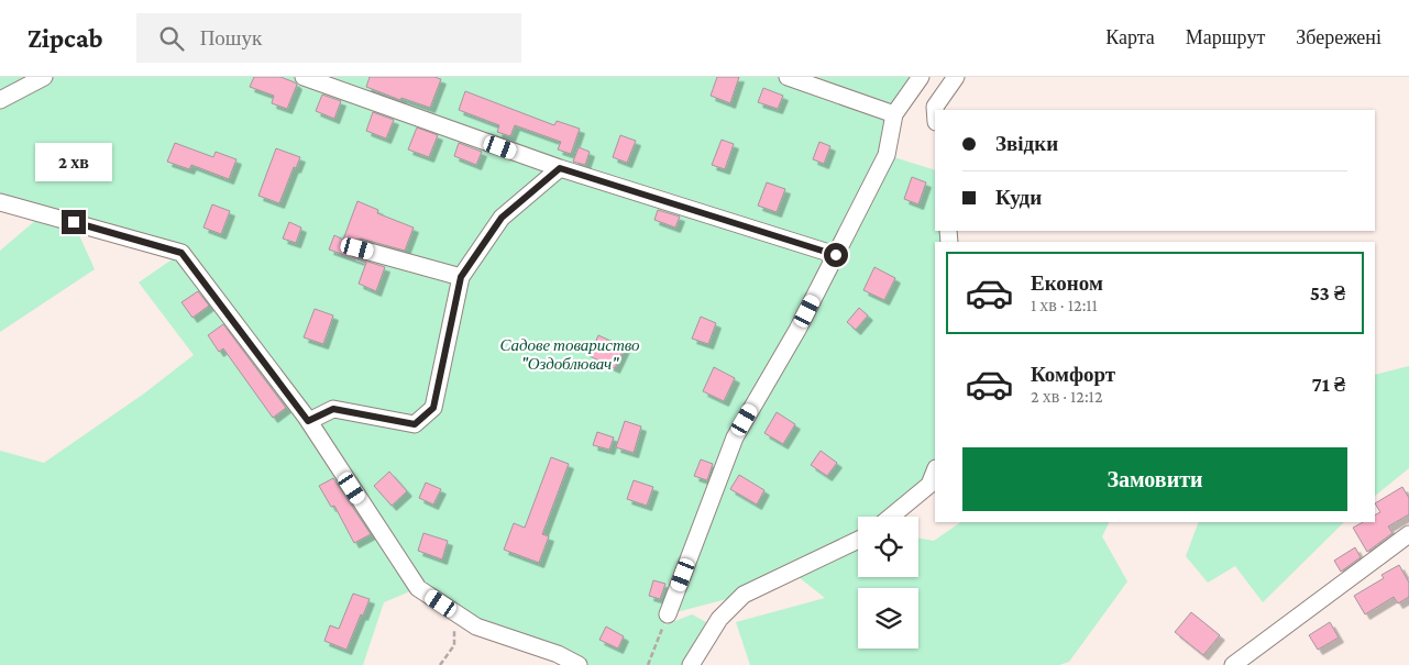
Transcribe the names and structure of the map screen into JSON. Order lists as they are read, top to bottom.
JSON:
{
  "parks": ["Садове товариство \"Оздоблювач\""],
  "page": {
    "header": "Zipcab",
    "search": "Пошук",
    "nav": ["Карта", "Маршрут", "Збережені"],
    "banner": ["Звідки", "Куди"],
    "bubble": "2 хв",
    "list": [
      {
        "name": "Економ",
        "note": "1 хв · 12:11",
        "value": "53 ₴"
      },
      {
        "name": "Комфорт",
        "note": "2 хв · 12:12",
        "value": "71 ₴"
      }
    ],
    "buttons": "Замовити"
  }
}
